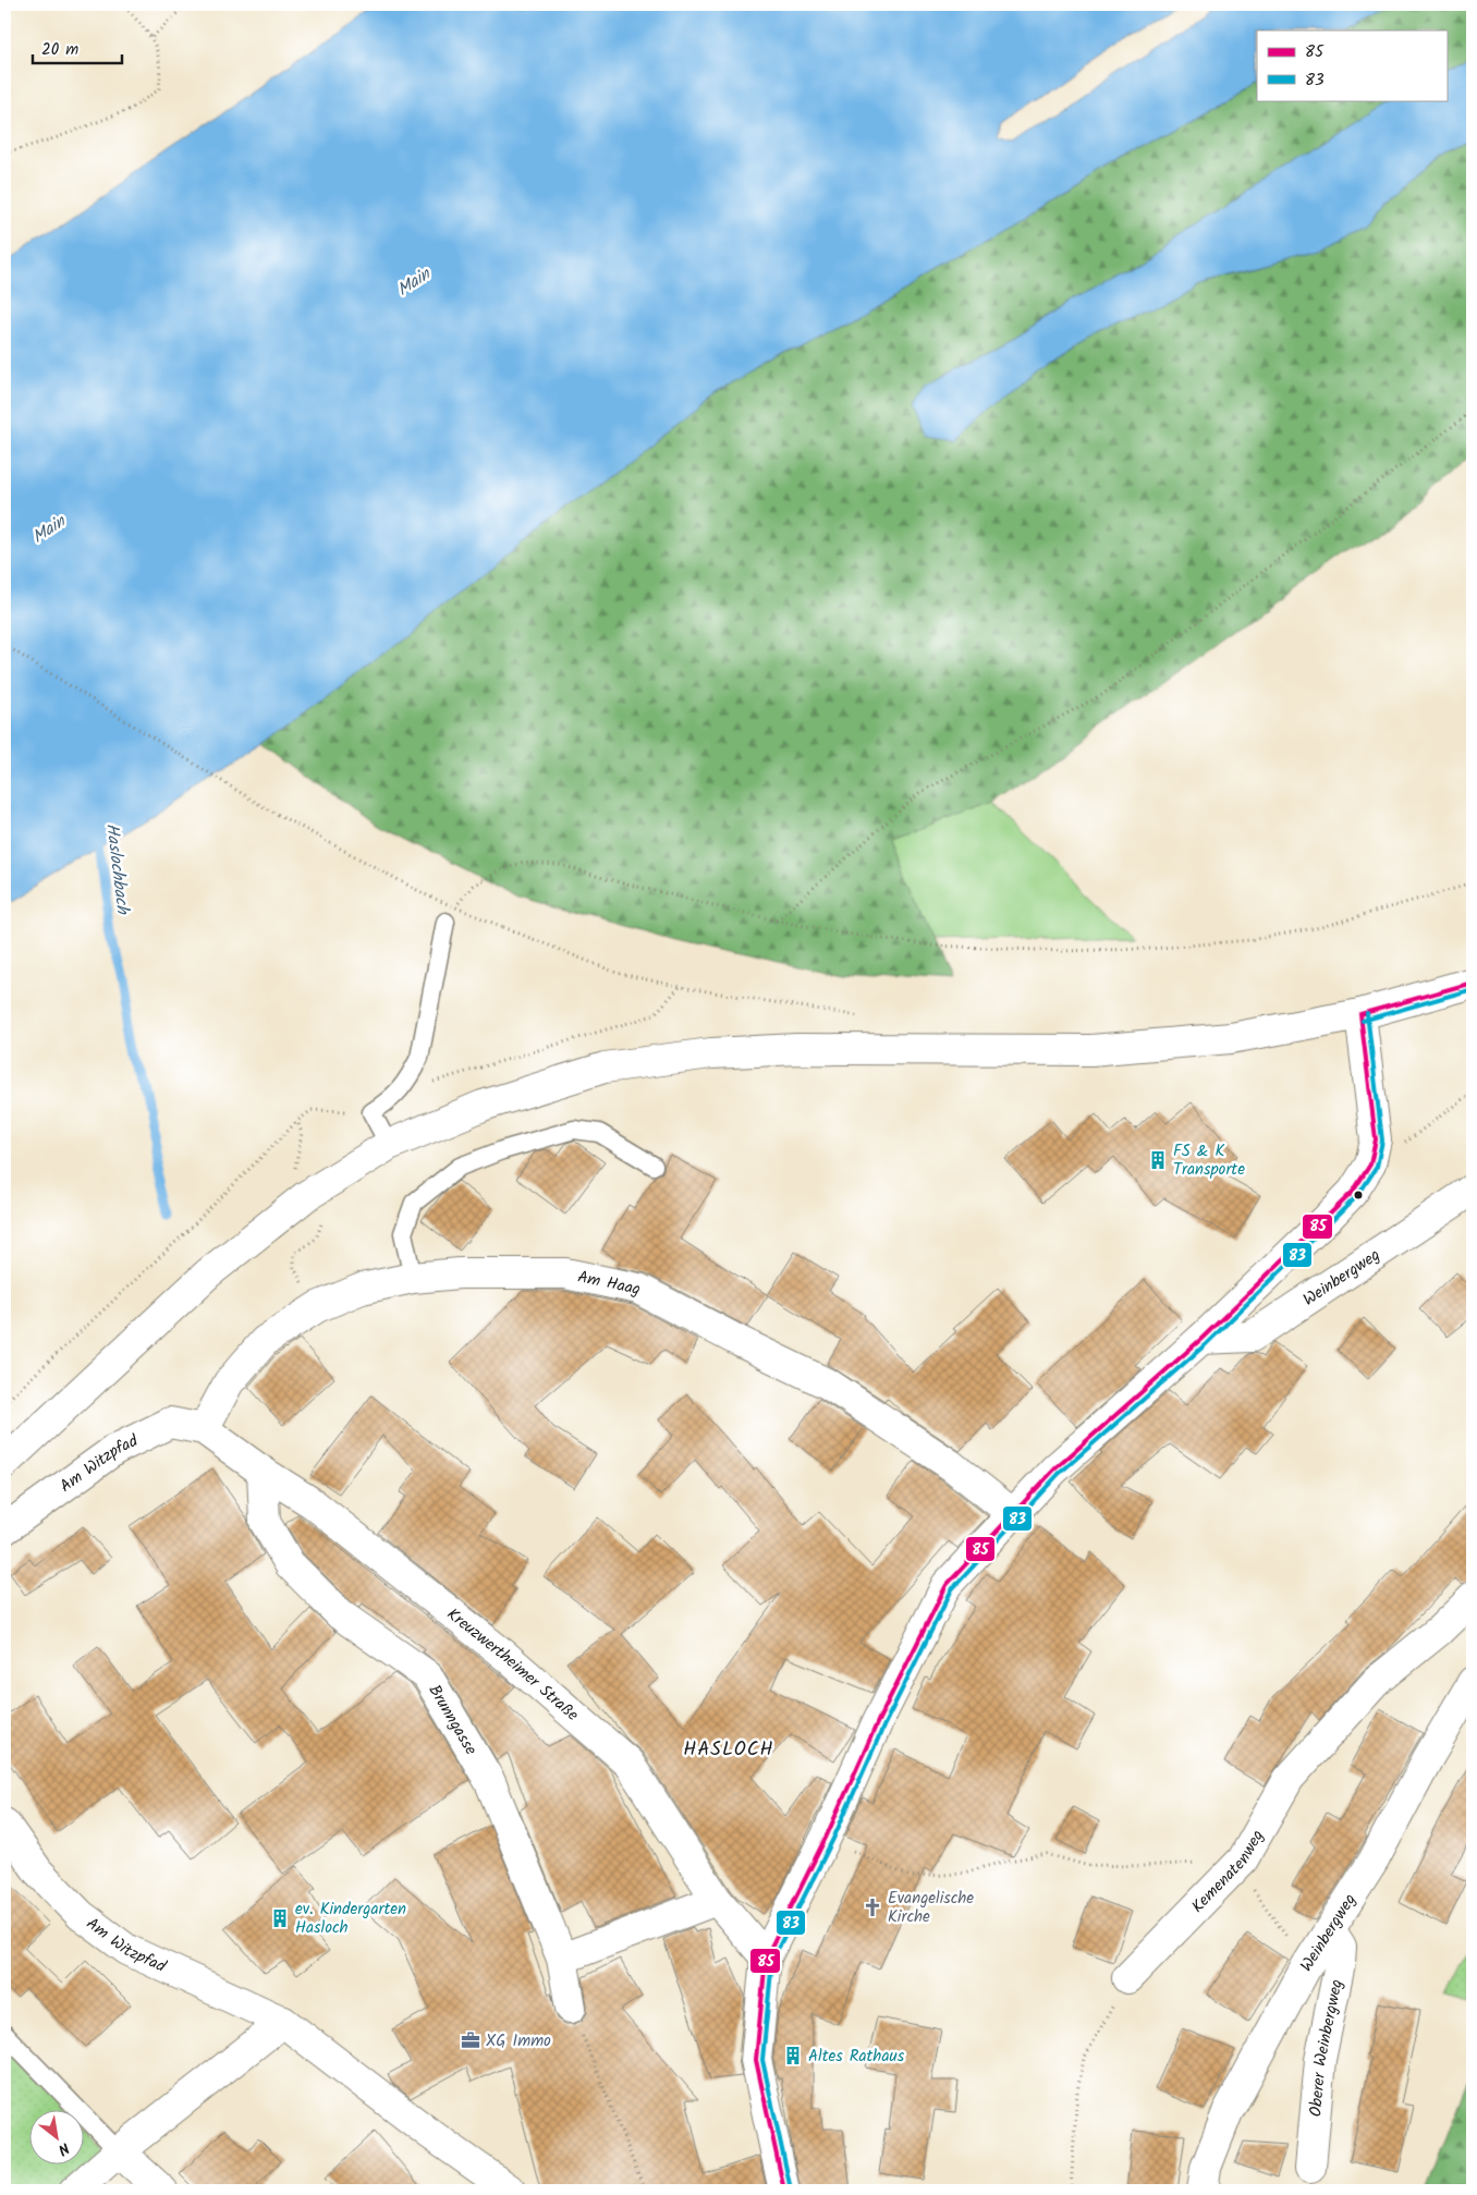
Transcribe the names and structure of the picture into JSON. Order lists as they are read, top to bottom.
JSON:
{
  "streets": {
    "street": [
      "Weinbergweg",
      "Am Haag",
      "Am Witzpfad",
      "Kreuzwertheimer Straße",
      "Brunngasse",
      "Kemenatenweg",
      "Oberer Weinbergweg"
    ]
  },
  "crossings": [
    ["Weinbergweg", "Oberer Weinbergweg"],
    ["Am Haag", "Am Witzpfad"],
    ["Am Haag", "Kreuzwertheimer Straße"],
    ["Am Witzpfad", "Kreuzwertheimer Straße"],
    ["Kreuzwertheimer Straße", "Brunngasse"]
  ],
  "districts": ["HASLOCH"],
  "water": ["Main", "Haslochbach"],
  "places": {
    "building": ["FS & K Transporte", "ev. Kindergarten Hasloch", "Altes Rathaus"],
    "church": ["Evangelische Kirche"],
    "office": ["XG Immo"]
  },
  "lines": ["transit line 85", "transit line 83"],
  "legend": ["85", "83"],
  "scale_bar": "20 m",
  "north": "bottom right"
}
